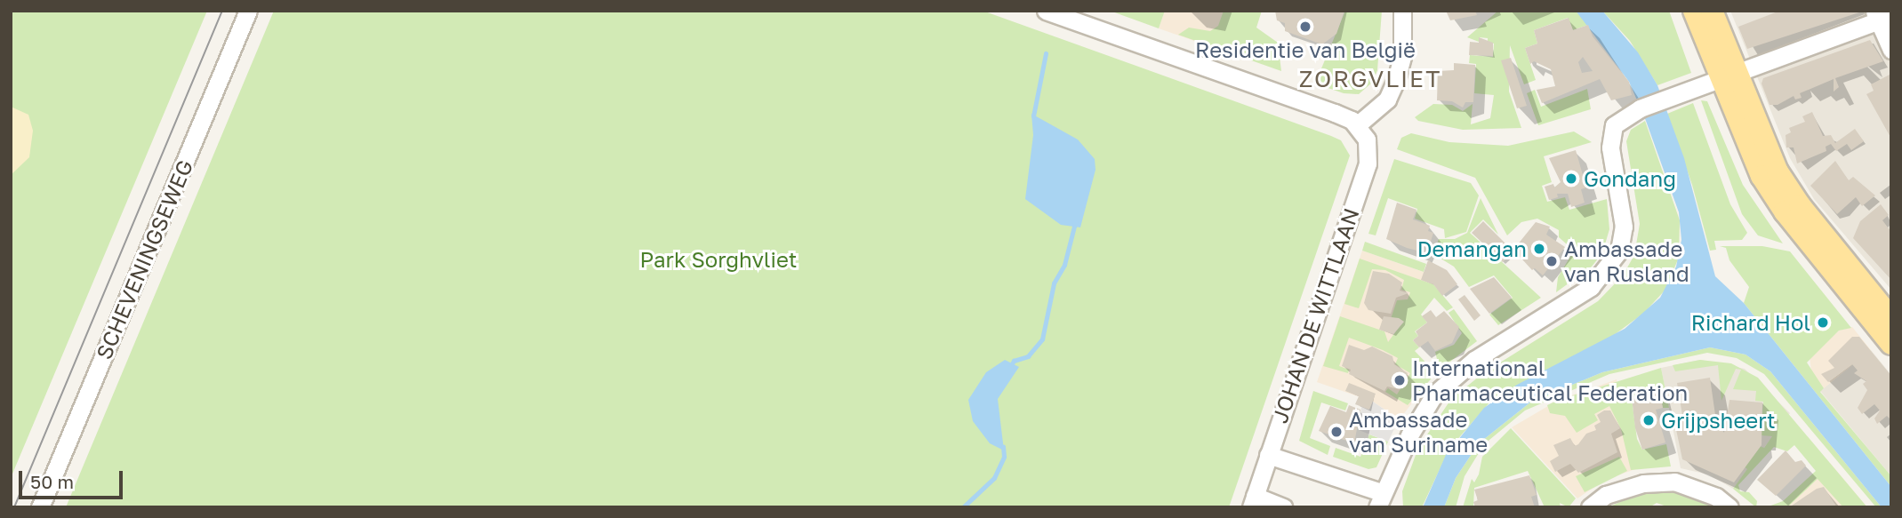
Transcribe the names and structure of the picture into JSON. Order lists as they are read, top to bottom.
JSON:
{
  "streets": {
    "street": ["SCHEVENINGSEWEG", "JOHAN DE WITTLAAN"]
  },
  "districts": ["ZORGVLIET"],
  "parks": ["Park Sorghvliet"],
  "places": [
    "Residentie van België",
    "Gondang",
    "Demangan",
    "Ambassade van Rusland",
    "Richard Hol",
    "International Pharmaceutical Federation",
    "Grijpsheert",
    "Ambassade van Suriname"
  ],
  "scale_bar": "50 m"
}
